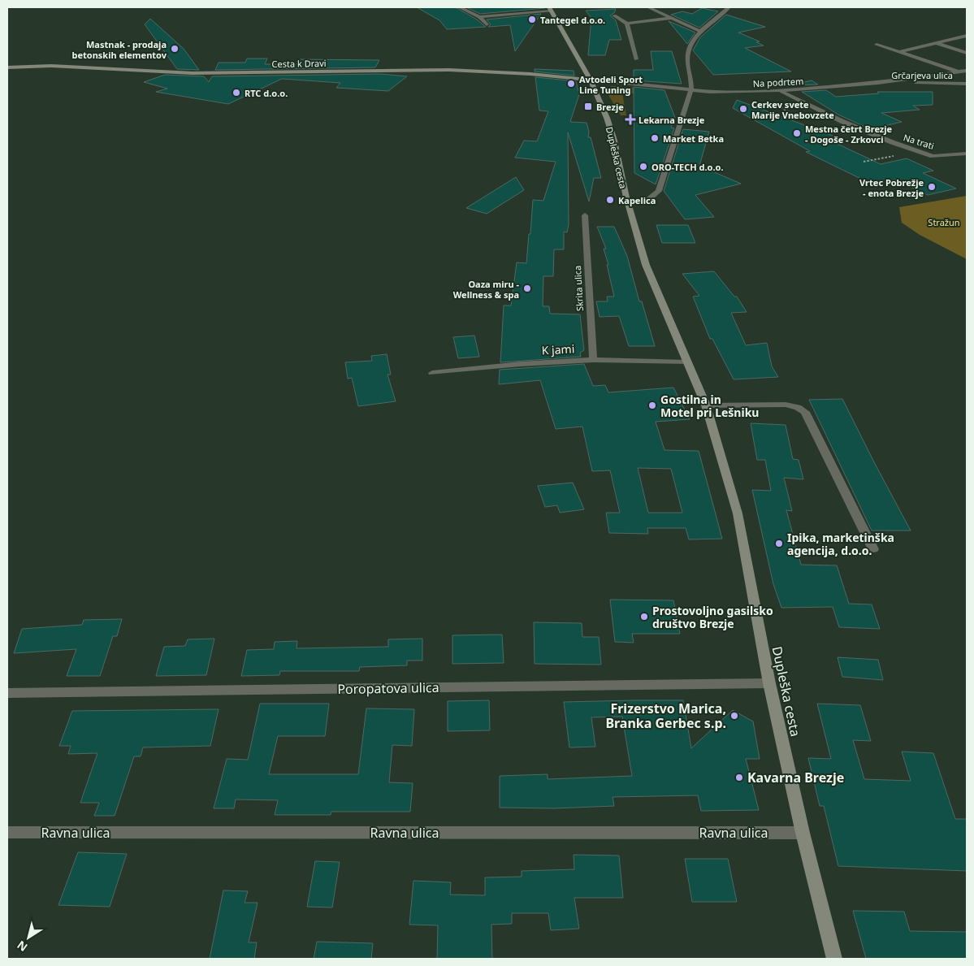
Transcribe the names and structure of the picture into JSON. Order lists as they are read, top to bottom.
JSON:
{
  "streets": {
    "street": [
      "Cesta k Dravi",
      "Grčarjeva ulica",
      "Na podrtem",
      "Na trati",
      "Dupleška cesta",
      "Skrita ulica",
      "K jami",
      "Poropatova ulica",
      "Ravna ulica"
    ]
  },
  "crossings": [
    ["Cesta k Dravi", "Na podrtem"],
    ["Cesta k Dravi", "Dupleška cesta"],
    ["Grčarjeva ulica", "Na podrtem"],
    ["Na podrtem", "Na trati"],
    ["Na podrtem", "Dupleška cesta"],
    ["Dupleška cesta", "K jami"],
    ["Dupleška cesta", "Poropatova ulica"],
    ["Dupleška cesta", "Ravna ulica"],
    ["Skrita ulica", "K jami"]
  ],
  "parks": ["Stražun"],
  "places": {
    "other": [
      "Tantegel d.o.o.",
      "Mastnak - prodaja betonskih elementov",
      "Avtodeli Sport Line Tuning",
      "RTC d.o.o.",
      "Cerkev svete Marije Vnebovzete",
      "Mestna četrt Brezje - Dogoše - Zrkovci",
      "Market Betka",
      "ORO-TECH d.o.o.",
      "Vrtec Pobrežje - enota Brezje",
      "Kapelica",
      "Oaza miru - Wellness & spa",
      "Gostilna in Motel pri Lešniku",
      "Ipika, marketinška agencija, d.o.o.",
      "Prostovoljno gasilsko društvo Brezje",
      "Frizerstvo Marica, Branka Gerbec s.p.",
      "Kavarna Brezje"
    ],
    "transit": ["Brezje"],
    "health": ["Lekarna Brezje"]
  },
  "north": "bottom left"
}
